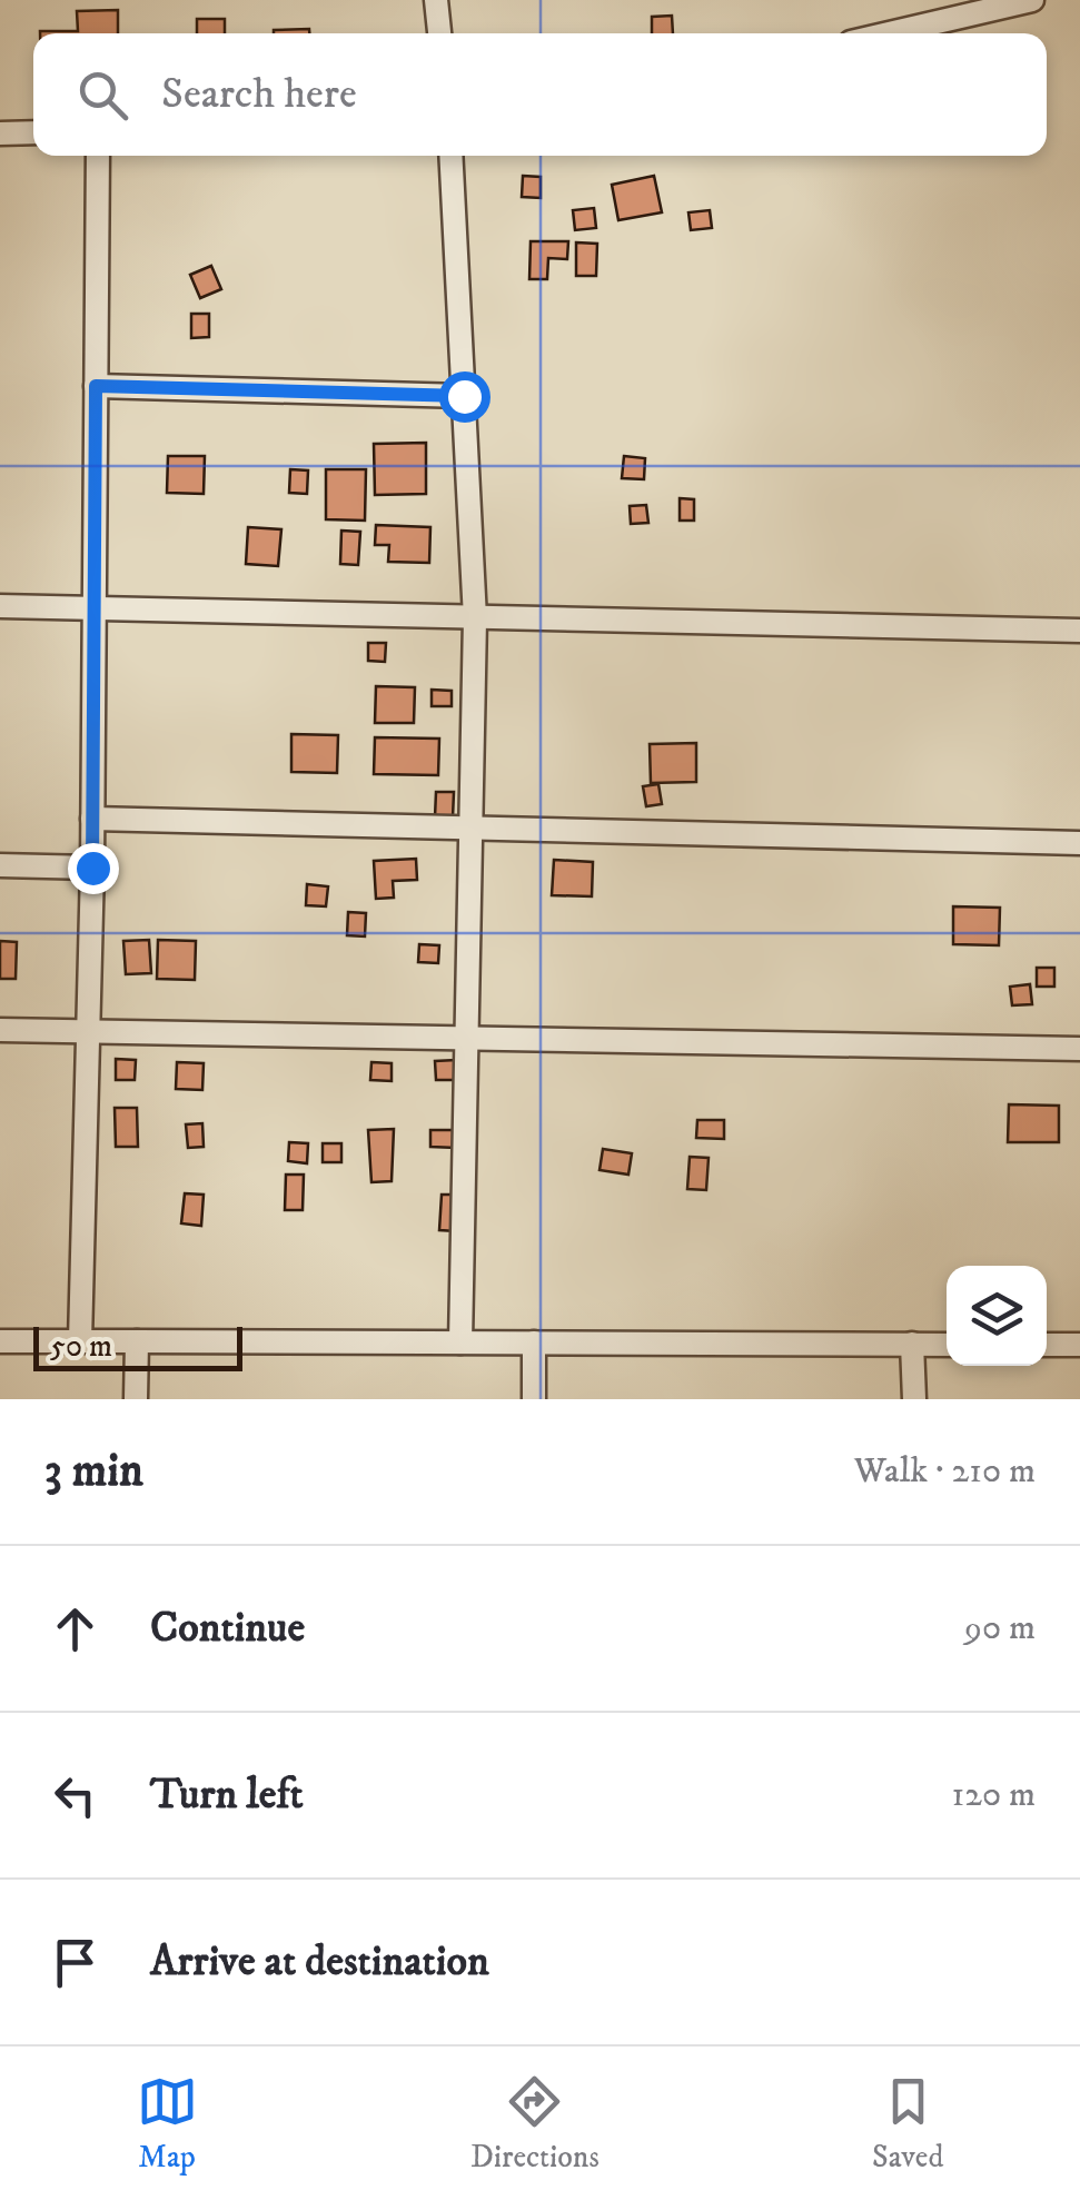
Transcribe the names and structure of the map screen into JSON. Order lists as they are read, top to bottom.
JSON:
{
  "scale_bar": "50 m",
  "page": {
    "search": "Search here",
    "scale": "50 m",
    "heading": ["3 min", "Walk · 210 m"],
    "list": [
      ["Continue", "90 m"],
      ["Turn left", "120 m"],
      "Arrive at destination"
    ],
    "nav": ["Map", "Directions", "Saved"]
  }
}
